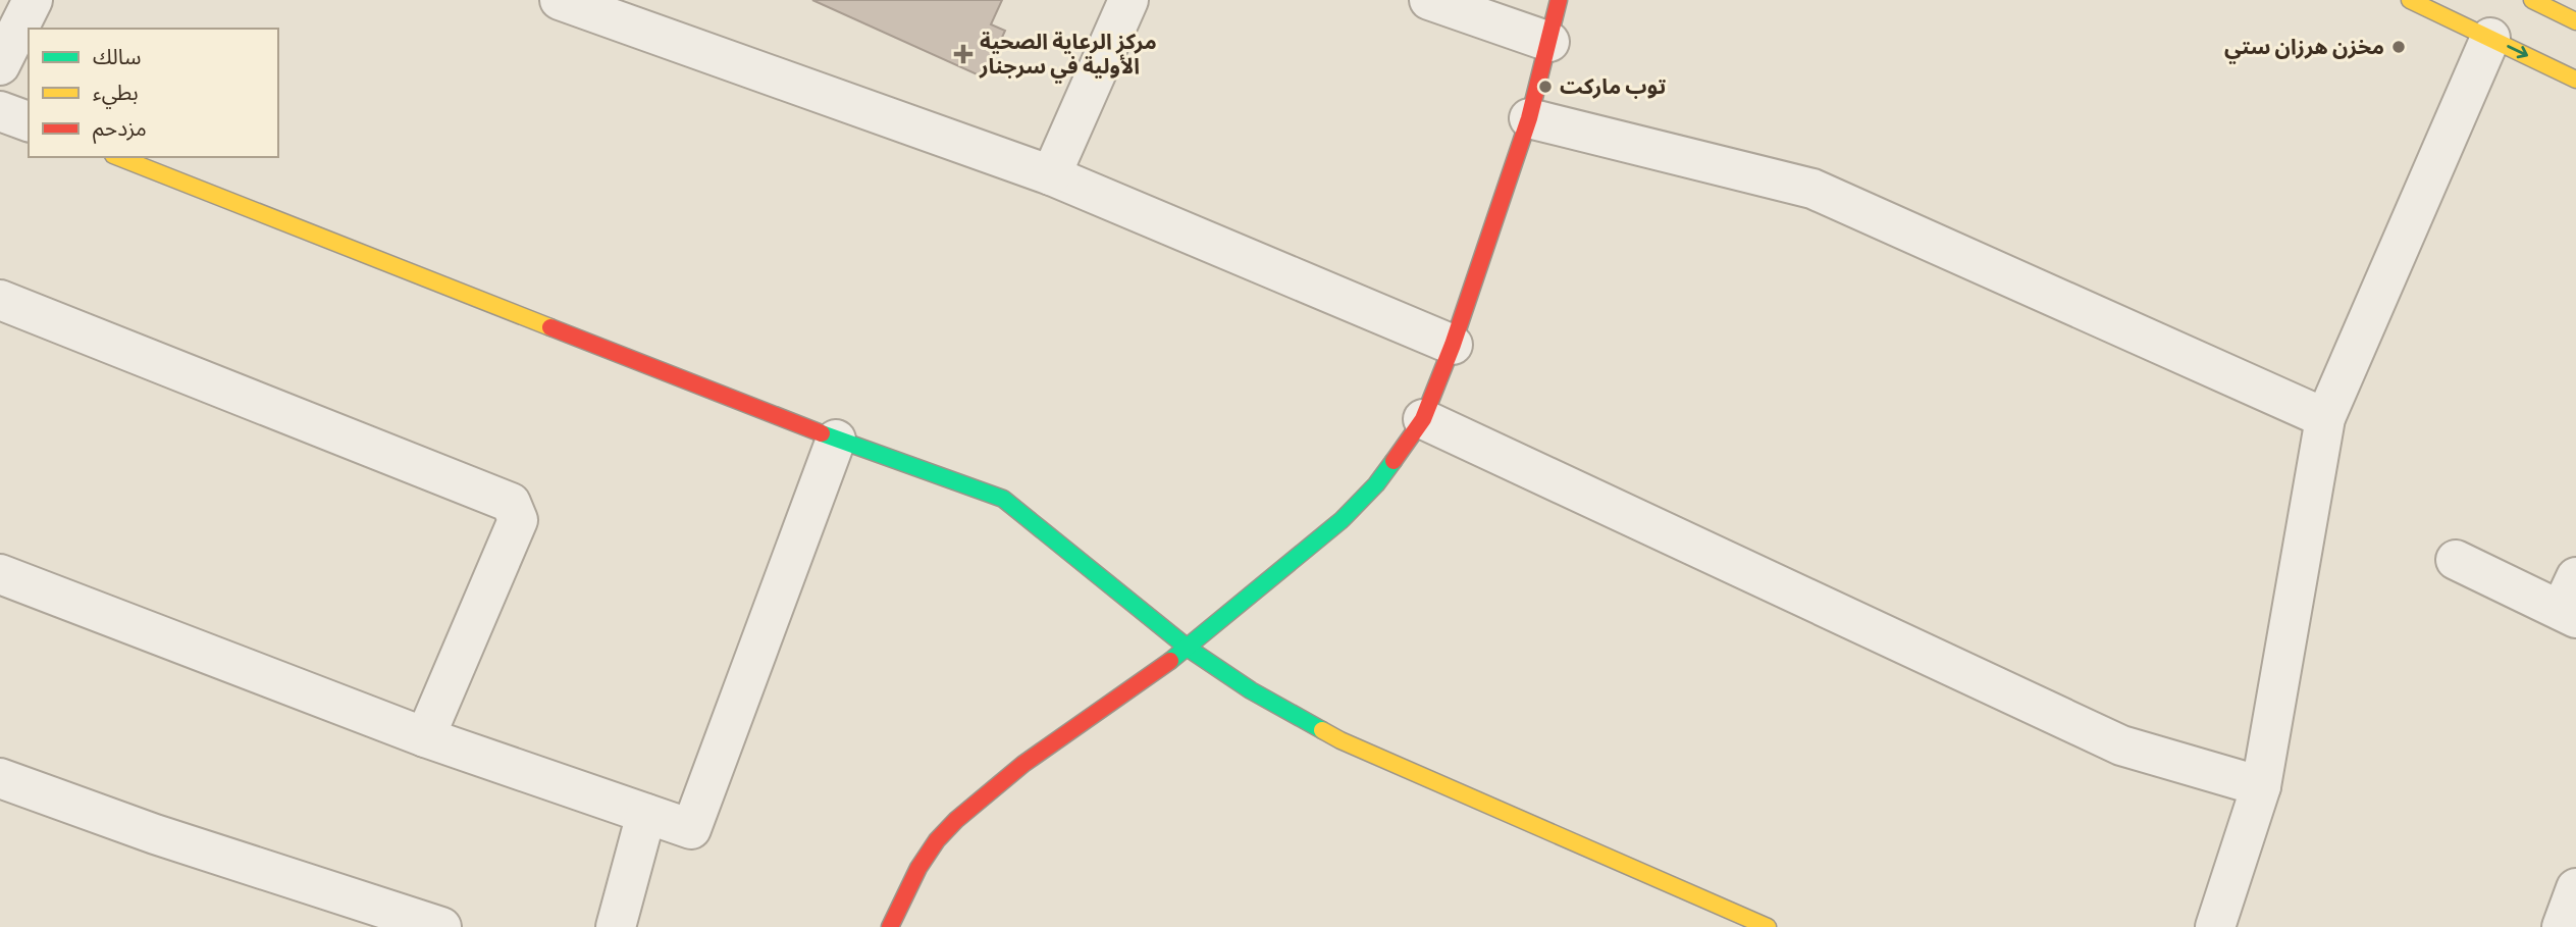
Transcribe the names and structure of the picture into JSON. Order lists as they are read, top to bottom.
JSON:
{
  "places": {
    "other": ["مخزن هرزان ستي", "توب ماركت"],
    "health": ["مركز الرعاية الصحية الأولية في سرجنار"]
  },
  "legend": ["سالك", "بطيء", "مزدحم"]
}
